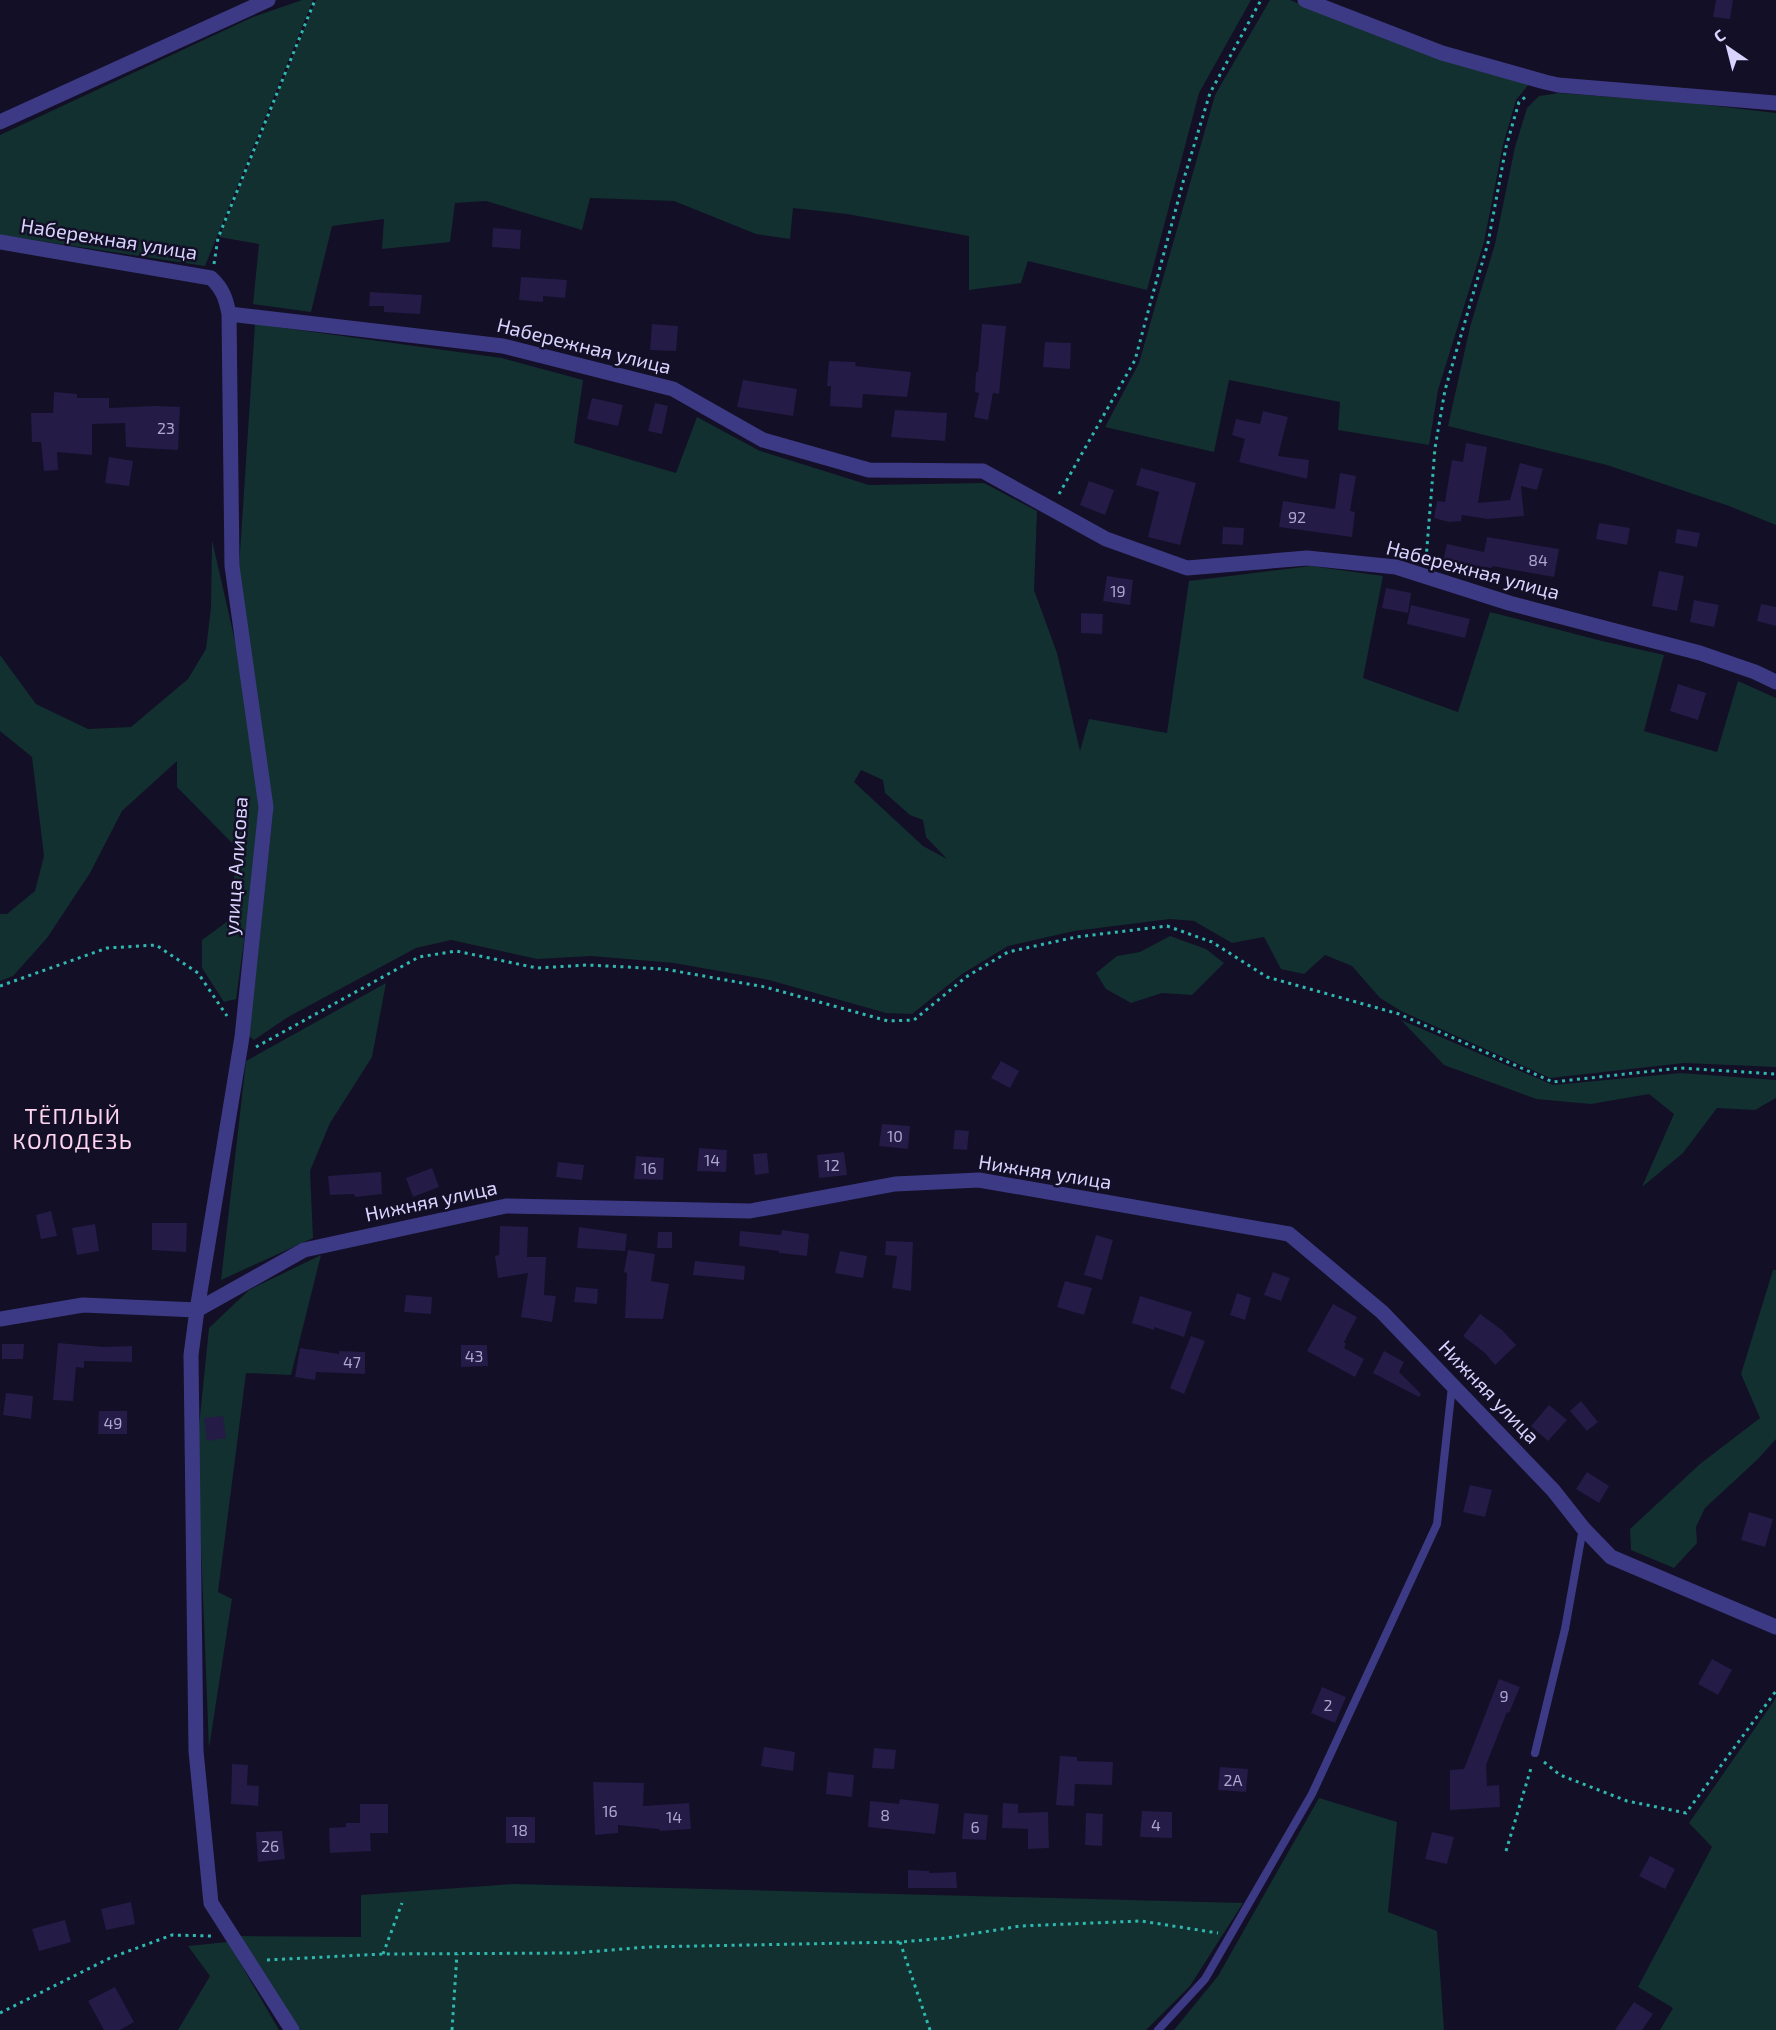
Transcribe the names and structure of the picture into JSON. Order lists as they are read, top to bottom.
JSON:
{
  "streets": {
    "street": ["Набережная улица", "улица Алисова", "Нижняя улица"]
  },
  "crossings": [
    ["Набережная улица", "улица Алисова"],
    ["улица Алисова", "Нижняя улица"]
  ],
  "districts": ["ТЁПЛЫЙ КОЛОДЕЗЬ"],
  "house_numbers": [
    "23",
    "92",
    "84",
    "19",
    "10",
    "14",
    "12",
    "16",
    "43",
    "47",
    "49",
    "9",
    "2",
    "2А",
    "16",
    "8",
    "14",
    "4",
    "6",
    "18",
    "26"
  ],
  "north": "top left"
}
